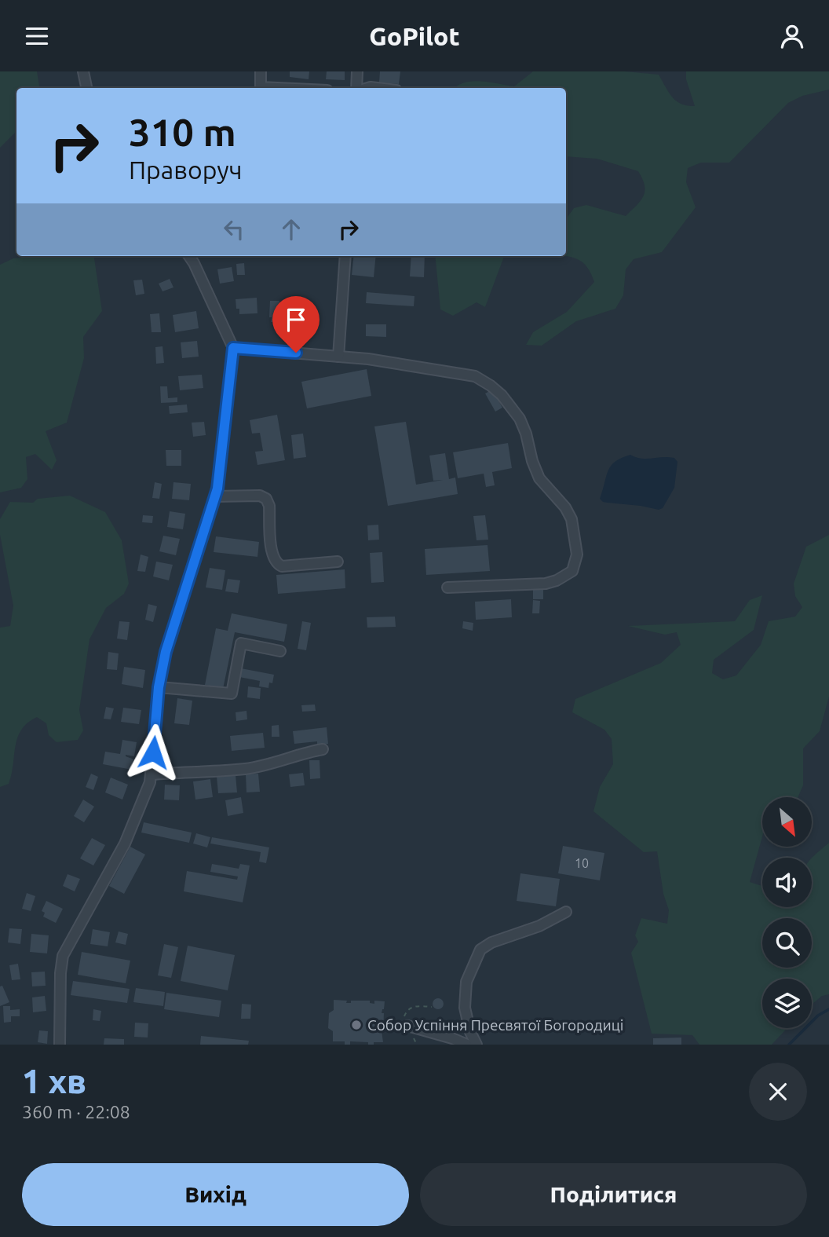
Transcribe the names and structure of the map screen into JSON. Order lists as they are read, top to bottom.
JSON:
{
  "places": ["Собор Успіння Пресвятої Богородиці"],
  "house_numbers": ["10"],
  "north": "bottom right",
  "page": {
    "header": "GoPilot",
    "turn": ["310 m", "Праворуч"],
    "heading": ["1 хв", "360 m · 22:08"],
    "buttons": ["Вихід", "Поділитися"]
  }
}
